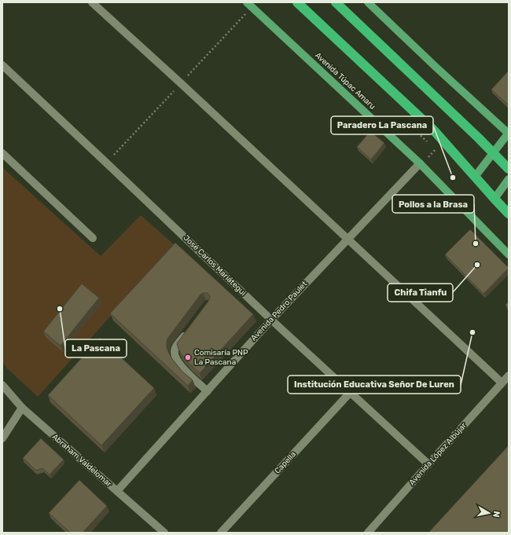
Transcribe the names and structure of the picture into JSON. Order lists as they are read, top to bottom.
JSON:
{
  "streets": {
    "main road": ["Avenida Túpac Amaru"],
    "street": [
      "José Carlos Mariátegui",
      "Avenida Pedro Paulet",
      "Avenida López Albújar",
      "Abraham Valdelomar",
      "Capella"
    ]
  },
  "crossings": [
    ["Avenida Túpac Amaru", "Avenida Pedro Paulet"],
    ["José Carlos Mariátegui", "Avenida Pedro Paulet"],
    ["José Carlos Mariátegui", "Avenida López Albújar"],
    ["José Carlos Mariátegui", "Capella"],
    ["Avenida Pedro Paulet", "Abraham Valdelomar"]
  ],
  "places": [
    "Paradero La Pascana",
    "Pollos a la Brasa",
    "Chifa Tianfu",
    "La Pascana",
    "Institución Educativa Señor De Luren",
    "Comisaría PNP La Pascana"
  ],
  "north": "right"
}
